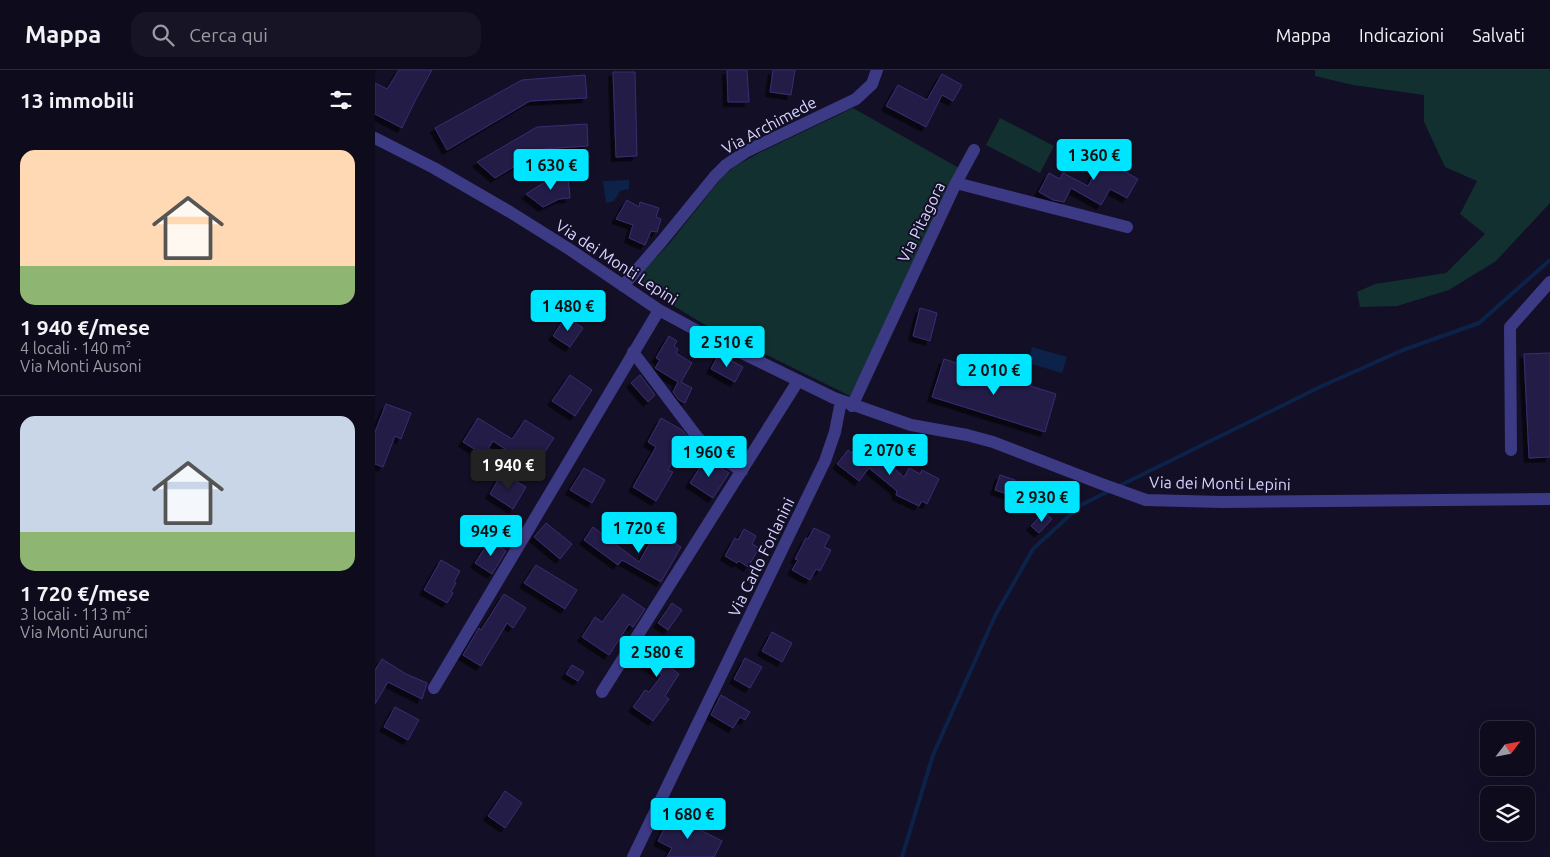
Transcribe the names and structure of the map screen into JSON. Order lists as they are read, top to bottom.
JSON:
{
  "streets": {
    "street": [
      "Via Archimede",
      "Via Pitagora",
      "Via dei Monti Lepini",
      "Via Carlo Forlanini"
    ]
  },
  "crossings": [
    ["Via Archimede", "Via dei Monti Lepini"],
    ["Via Pitagora", "Via dei Monti Lepini"],
    ["Via Pitagora", "Via Carlo Forlanini"],
    ["Via dei Monti Lepini", "Via Carlo Forlanini"]
  ],
  "north": "top right",
  "page": {
    "header": "Mappa",
    "search": "Cerca qui",
    "nav": ["Mappa", "Indicazioni", "Salvati"],
    "heading": "13 immobili",
    "list": [
      {
        "name": "1 940 €/mese",
        "note": "4 locali · 140 m² · Via Monti Ausoni"
      },
      {
        "name": "1 720 €/mese",
        "note": "3 locali · 113 m² · Via Monti Aurunci"
      }
    ],
    "price": [
      "1 360 €",
      "1 630 €",
      "1 480 €",
      "2 510 €",
      "2 010 €",
      "2 070 €",
      "1 960 €",
      "1 940 €",
      "2 930 €",
      "1 720 €",
      "949 €",
      "2 580 €",
      "1 680 €"
    ]
  }
}
